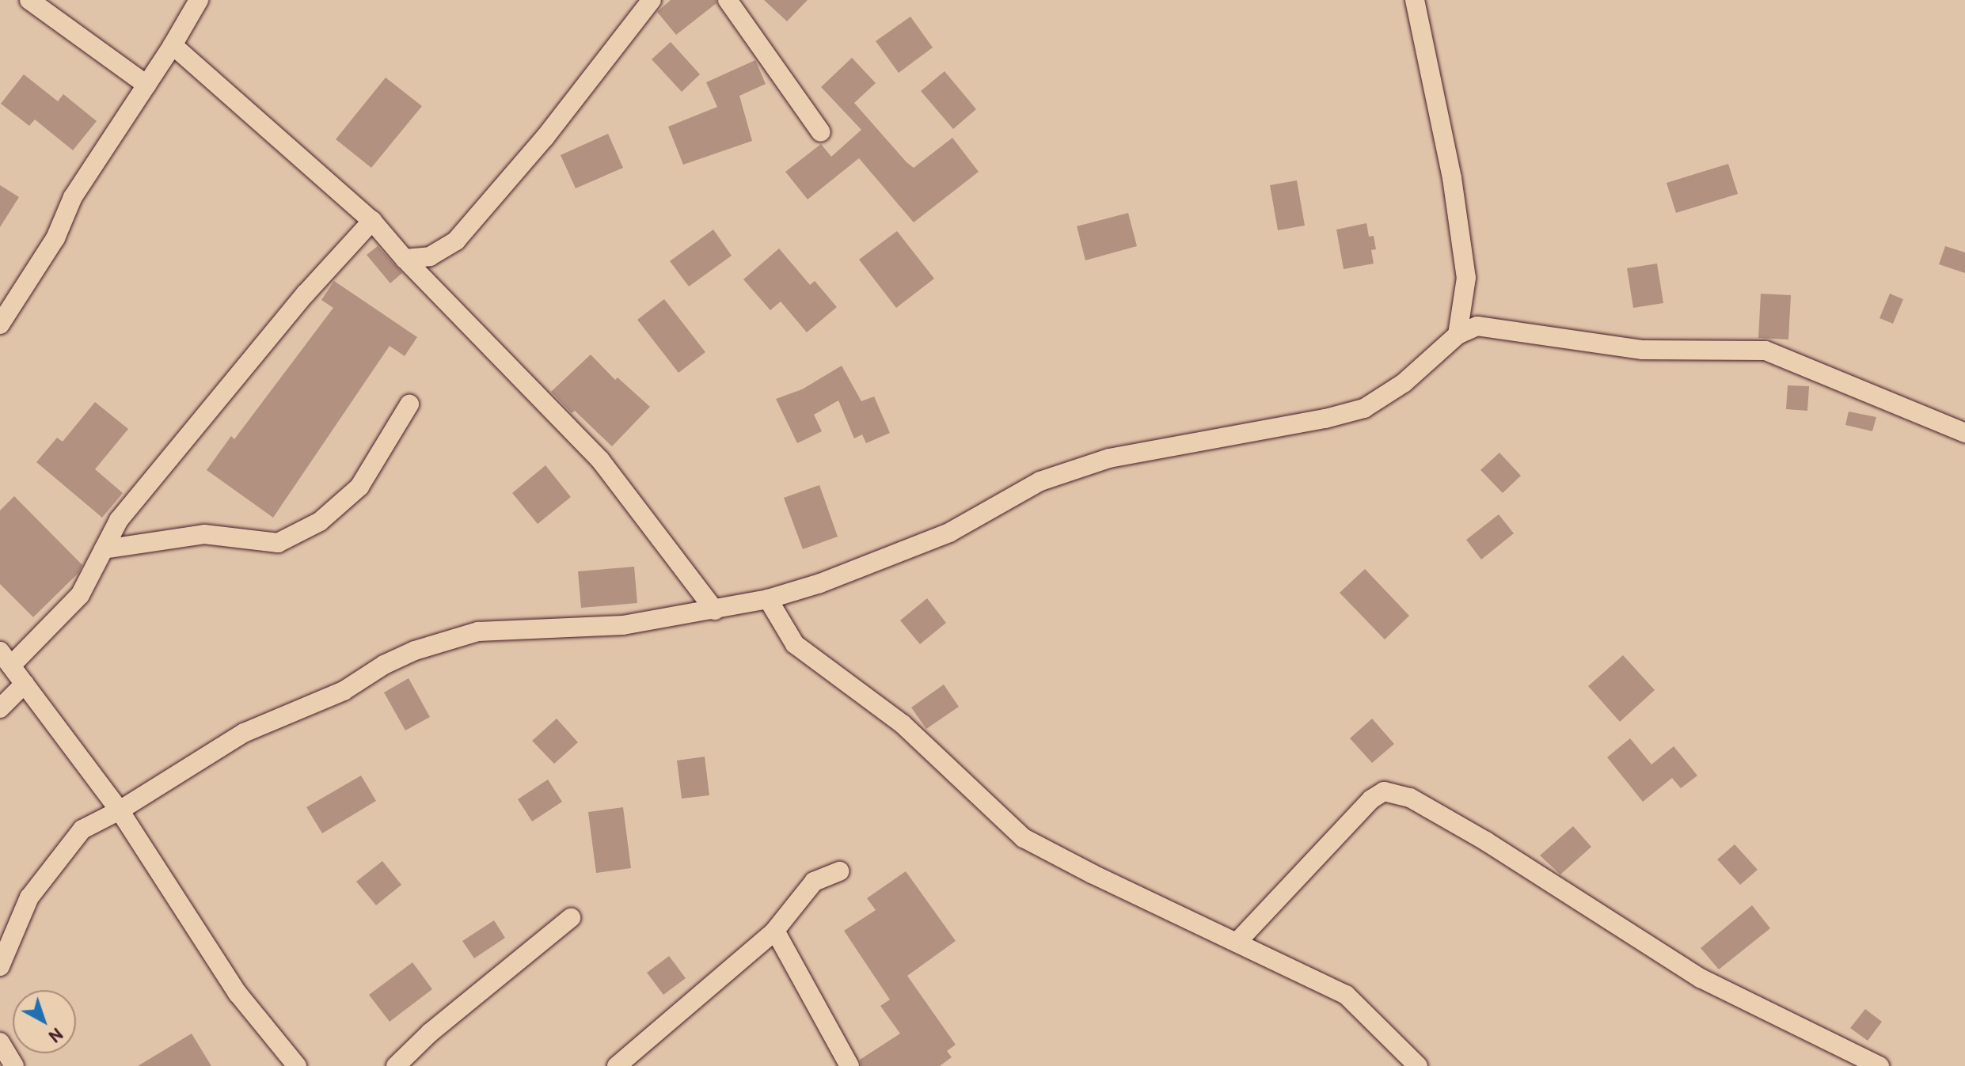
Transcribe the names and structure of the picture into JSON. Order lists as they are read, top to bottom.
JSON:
{
  "north": "bottom right"
}
